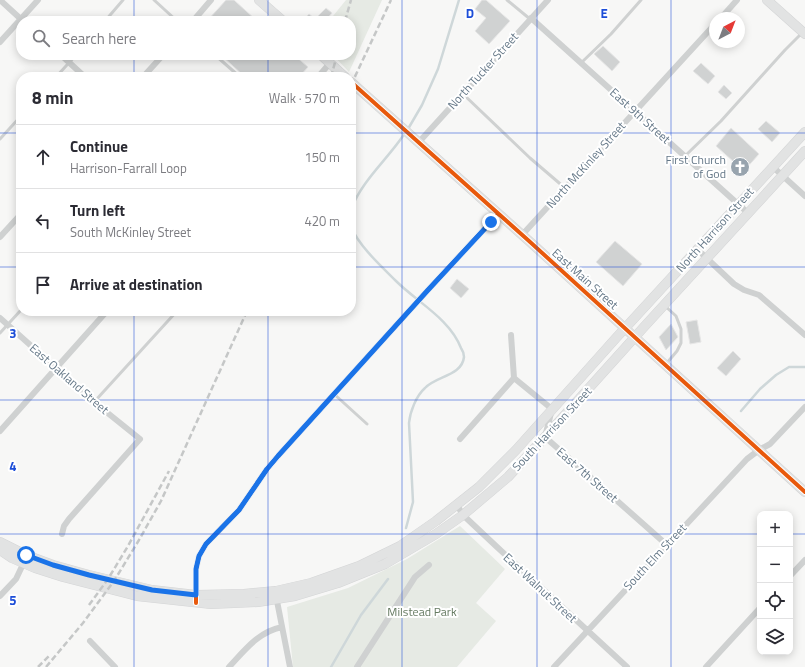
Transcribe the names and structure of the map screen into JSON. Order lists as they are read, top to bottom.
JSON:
{
  "streets": {
    "main road": ["North Harrison Street", "East Main Street", "South Harrison Street"],
    "street": [
      "North Tucker Street",
      "East 9th Street",
      "North McKinley Street",
      "East Oakland Street",
      "East 7th Street",
      "South Elm Street",
      "East Walnut Street"
    ]
  },
  "crossings": [
    ["North Tucker Street", "East 9th Street"],
    ["North Tucker Street", "East Main Street"],
    ["East 9th Street", "North McKinley Street"],
    ["East 9th Street", "North Harrison Street"],
    ["North McKinley Street", "East Main Street"],
    ["North Harrison Street", "East Main Street"],
    ["North Harrison Street", "South Harrison Street"],
    ["East Main Street", "South Harrison Street"],
    ["East Main Street", "South Elm Street"],
    ["South Harrison Street", "East 7th Street"],
    ["South Harrison Street", "East Walnut Street"],
    ["East 7th Street", "South Elm Street"],
    ["South Elm Street", "East Walnut Street"]
  ],
  "parks": ["Milstead Park"],
  "places": {
    "church": ["First Church of God"]
  },
  "north": "top right",
  "page": {
    "search": "Search here",
    "heading": ["8 min", "Walk · 570 m"],
    "list": [
      ["Continue", "Harrison-Farrall Loop", "150 m"],
      ["Turn left", "South McKinley Street", "420 m"],
      "Arrive at destination"
    ],
    "map_buttons": ["+", "−"]
  },
  "grid": {
    "columns": ["D", "E"],
    "rows": ["3", "4", "5"]
  }
}
